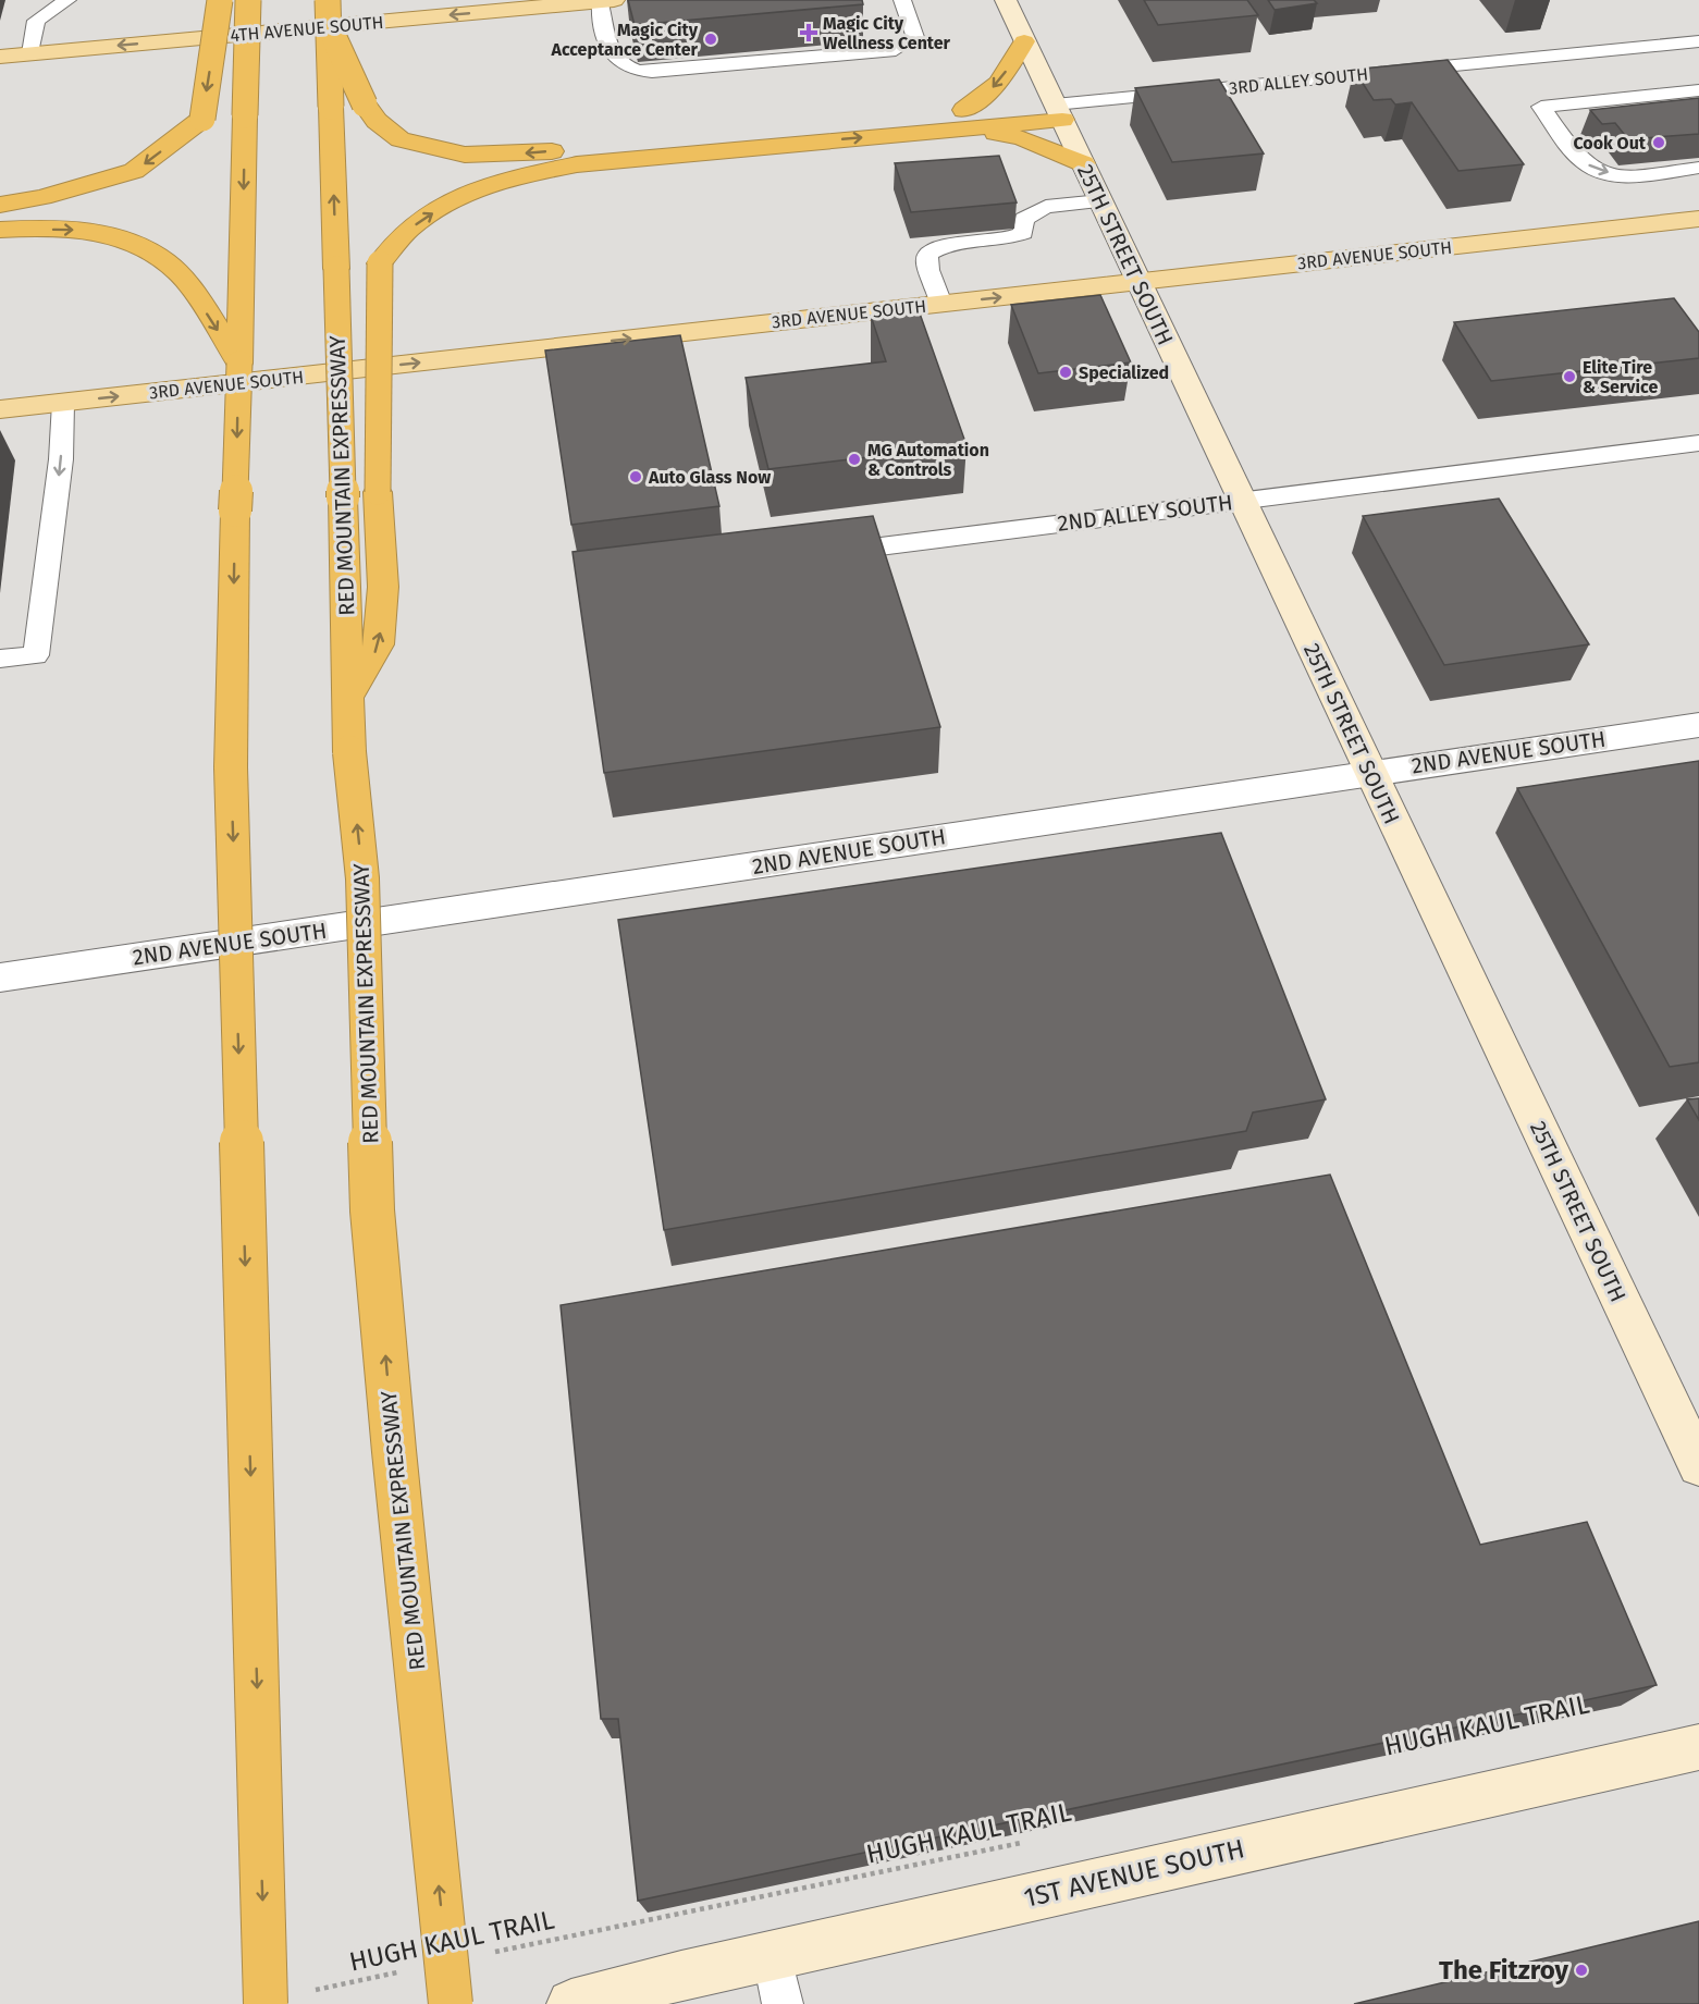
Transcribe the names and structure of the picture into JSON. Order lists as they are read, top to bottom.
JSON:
{
  "streets": {
    "highway": ["RED MOUNTAIN EXPRESSWAY"],
    "main road": ["4TH AVENUE SOUTH", "3RD AVENUE SOUTH"],
    "street": ["25TH STREET SOUTH", "2ND AVENUE SOUTH", "1ST AVENUE SOUTH"],
    "lane": ["3RD ALLEY SOUTH", "2ND ALLEY SOUTH"],
    "path": ["HUGH KAUL TRAIL"]
  },
  "crossings": [
    ["3RD ALLEY SOUTH", "25TH STREET SOUTH"],
    ["25TH STREET SOUTH", "3RD AVENUE SOUTH"],
    ["25TH STREET SOUTH", "2ND ALLEY SOUTH"],
    ["25TH STREET SOUTH", "2ND AVENUE SOUTH"]
  ],
  "one_way": ["4TH AVENUE SOUTH", "3RD AVENUE SOUTH"],
  "places": {
    "health": ["Magic City Wellness Center"],
    "other": [
      "Magic City Acceptance Center",
      "Cook Out",
      "Specialized",
      "Elite Tire & Service",
      "MG Automation & Controls",
      "Auto Glass Now",
      "The Fitzroy"
    ]
  }
}
